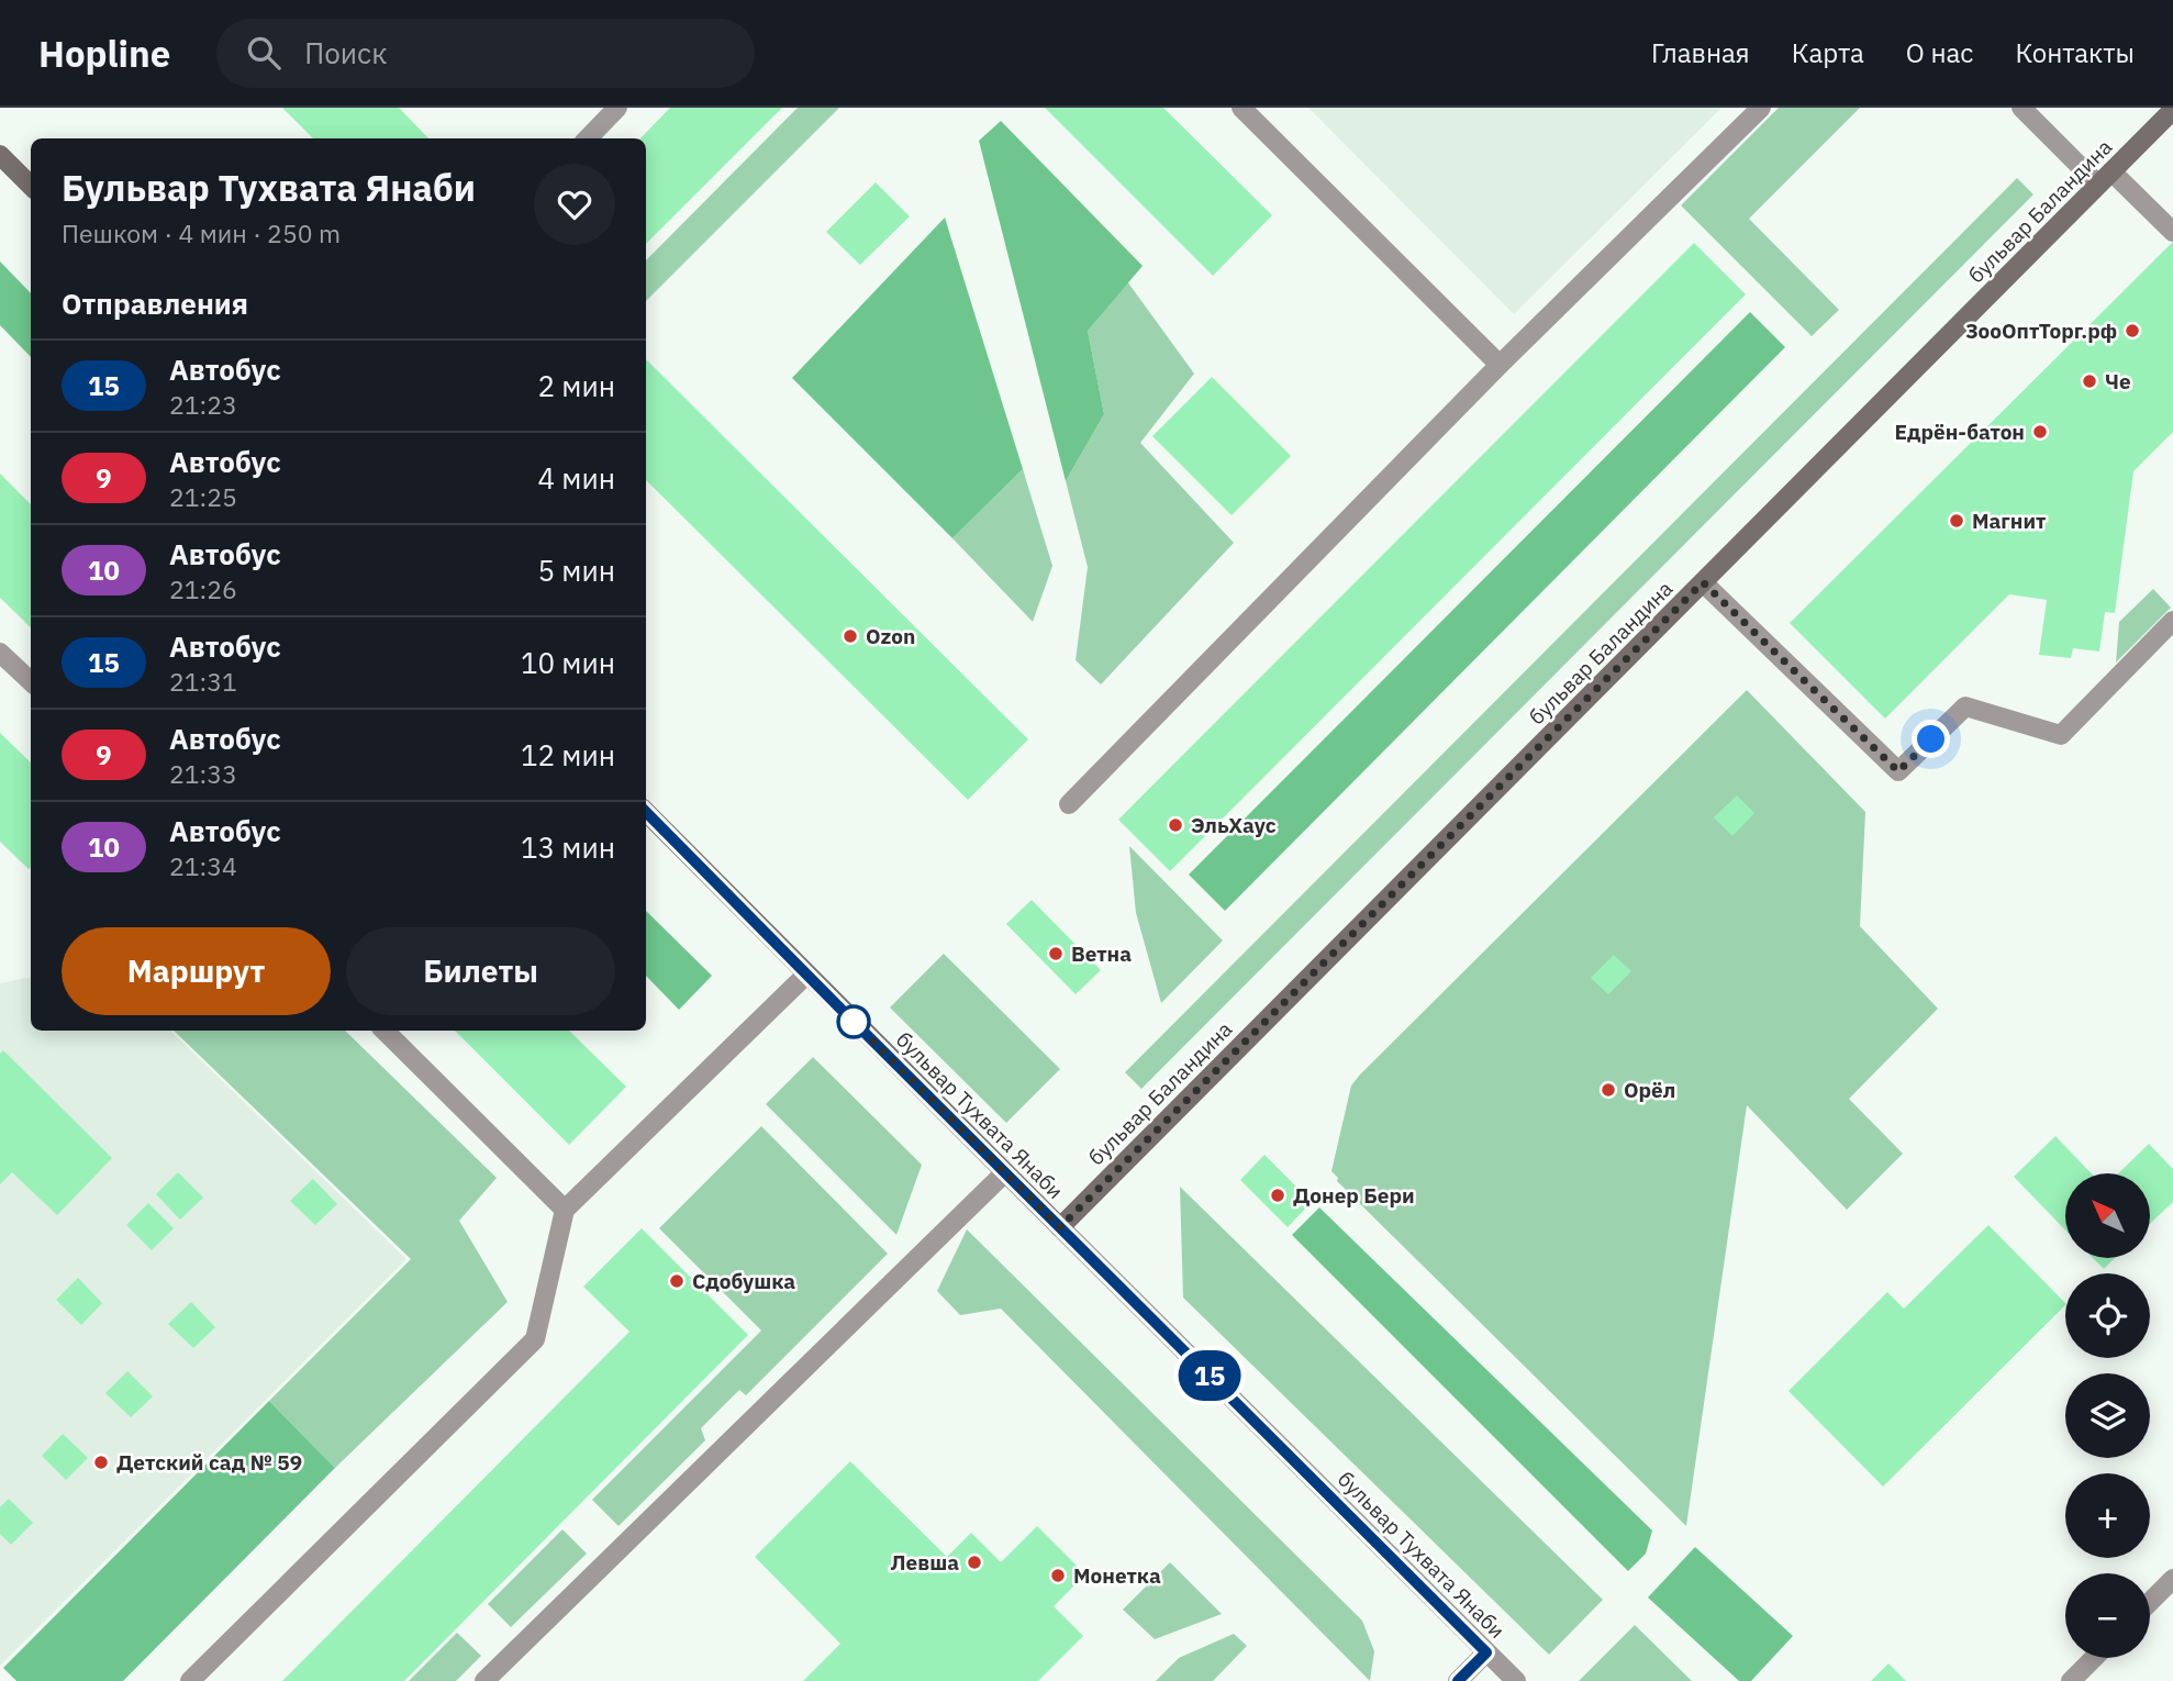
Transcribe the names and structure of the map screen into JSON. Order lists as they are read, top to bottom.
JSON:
{
  "streets": {
    "main road": ["бульвар Баландина", "бульвар Тухвата Янаби"]
  },
  "crossings": [
    ["бульвар Баландина", "бульвар Тухвата Янаби"]
  ],
  "places": [
    "ЗооОптТорг.рф",
    "Че",
    "Едрён-батон",
    "Магнит",
    "Ozon",
    "ЭльХаус",
    "Ветна",
    "Орёл",
    "Донер Бери",
    "Сдобушка",
    "Детский сад № 59",
    "Левша",
    "Монетка"
  ],
  "lines": ["bus line 15"],
  "north": "top left",
  "page": {
    "header": "Hopline",
    "search": "Поиск",
    "nav": [
      "Главная",
      "Карта",
      "О нас",
      "Контакты"
    ],
    "on_map": "15",
    "heading": [
      ["Бульвар Тухвата Янаби", "Пешком · 4 мин · 250 m"],
      "Отправления"
    ],
    "list": [
      {
        "mark": "15",
        "name": "Автобус",
        "note": "21:23",
        "value": "2 мин"
      },
      {
        "mark": "9",
        "name": "Автобус",
        "note": "21:25",
        "value": "4 мин"
      },
      {
        "mark": "10",
        "name": "Автобус",
        "note": "21:26",
        "value": "5 мин"
      },
      {
        "mark": "15",
        "name": "Автобус",
        "note": "21:31",
        "value": "10 мин"
      },
      {
        "mark": "9",
        "name": "Автобус",
        "note": "21:33",
        "value": "12 мин"
      },
      {
        "mark": "10",
        "name": "Автобус",
        "note": "21:34",
        "value": "13 мин"
      }
    ],
    "buttons": ["Маршрут", "Билеты"],
    "map_buttons": ["+", "−"]
  }
}
